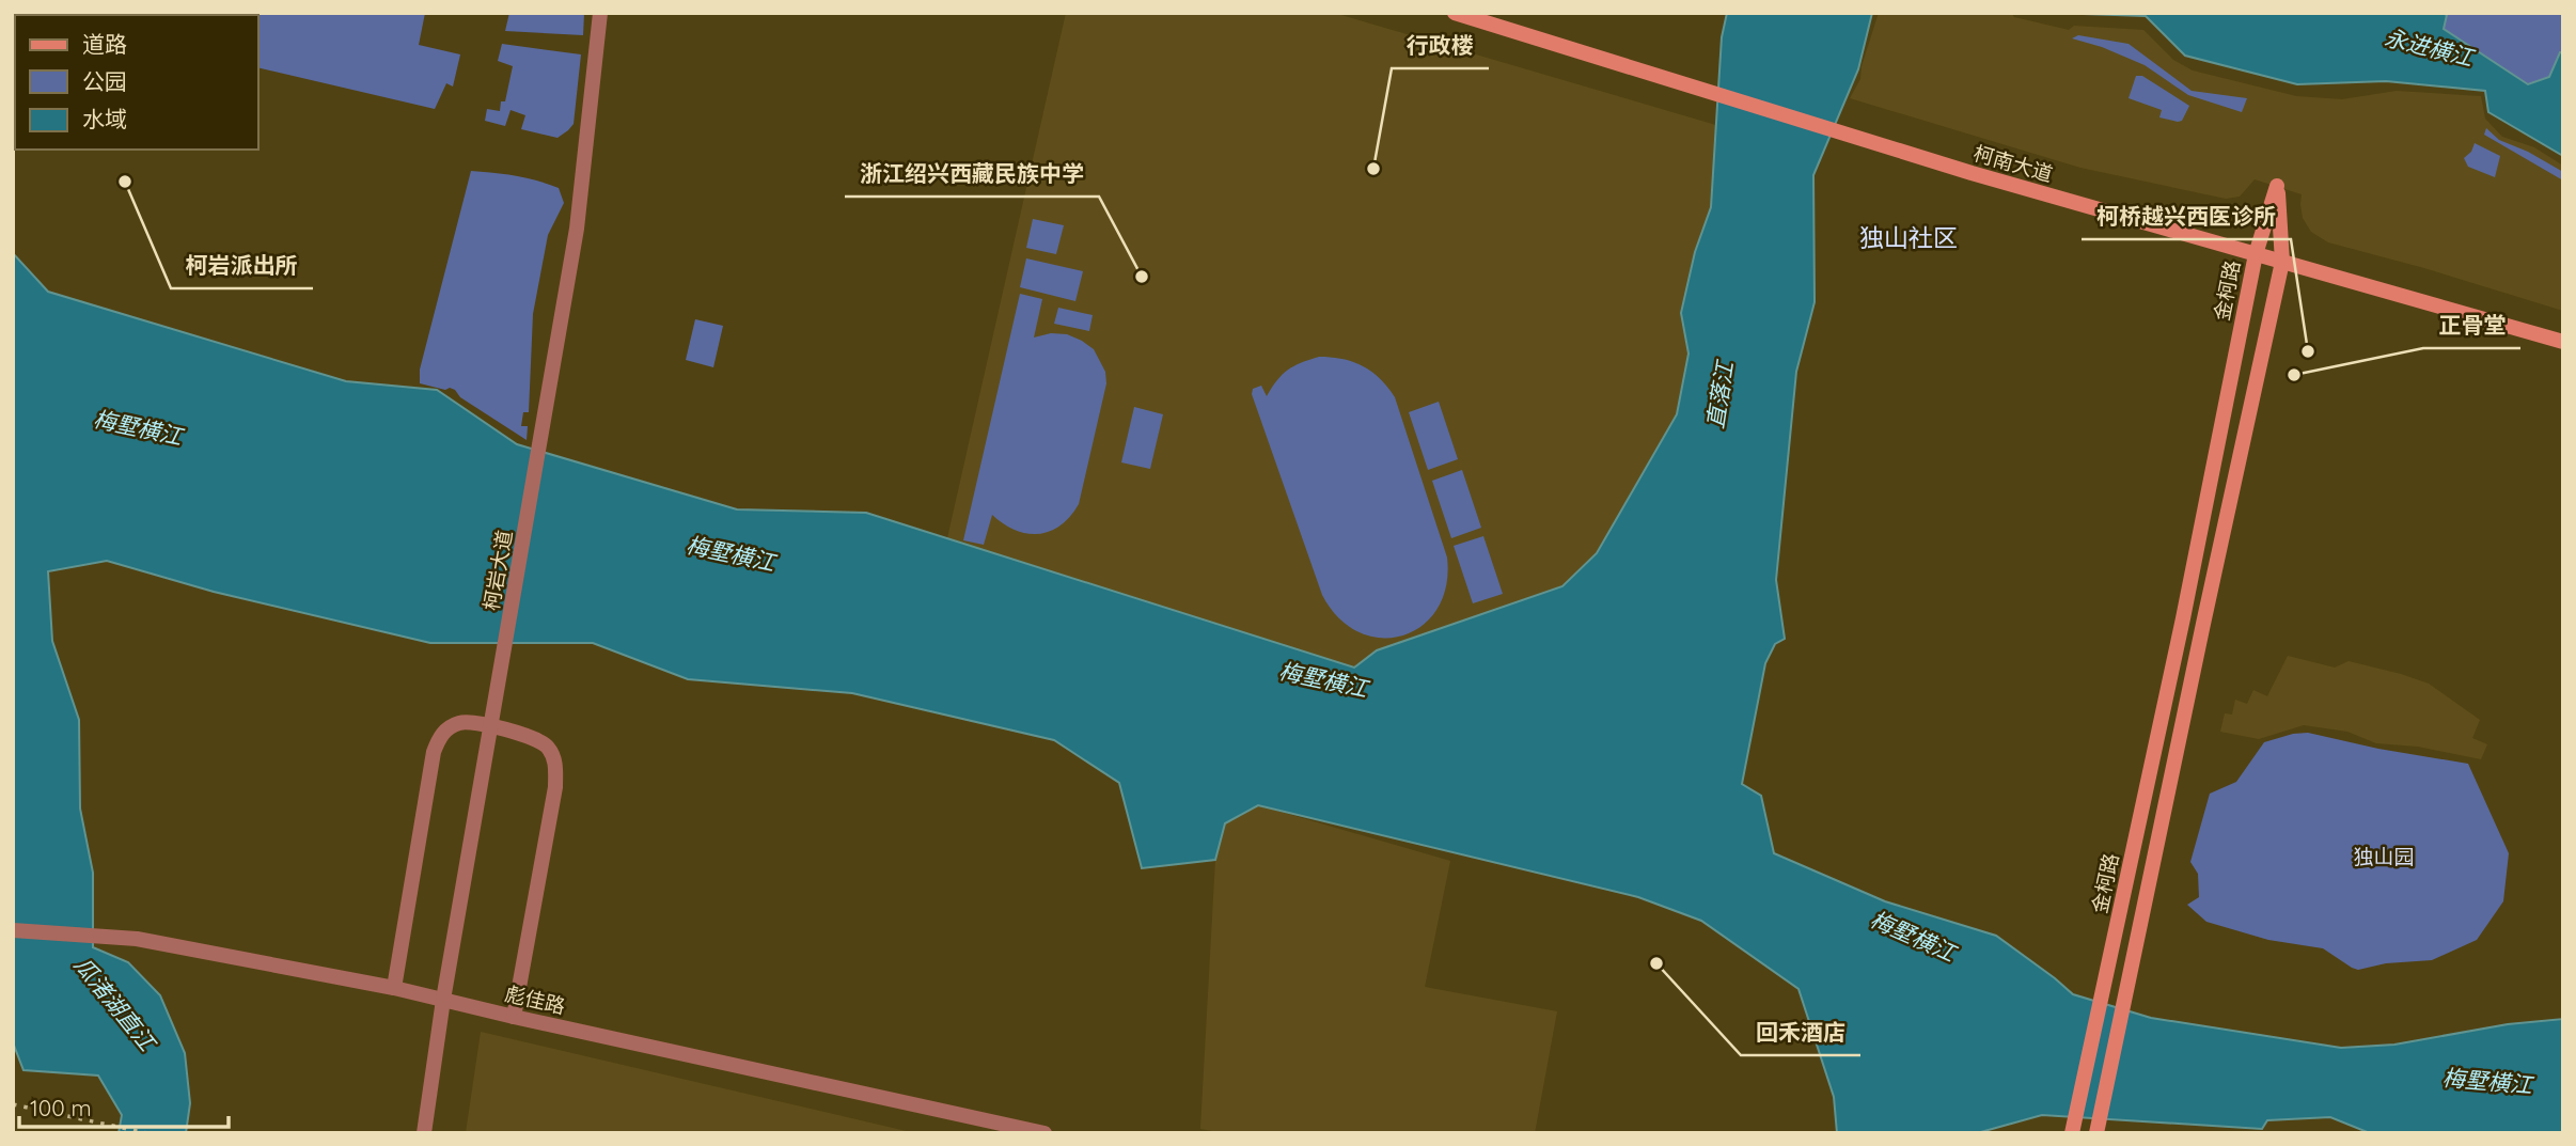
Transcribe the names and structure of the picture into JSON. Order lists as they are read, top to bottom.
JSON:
{
  "streets": {
    "main road": ["柯南大道", "金柯路"],
    "street": ["柯岩大道", "彪佳路"]
  },
  "crossings": [
    ["柯南大道", "金柯路"],
    ["柯岩大道", "彪佳路"]
  ],
  "districts": ["独山社区"],
  "water": [
    "永进横江",
    "直落江",
    "梅墅横江",
    "瓜渚湖直江"
  ],
  "parks": ["独山园"],
  "places": [
    "行政楼",
    "柯岩派出所",
    "浙江绍兴西藏民族中学",
    "柯桥越兴西医诊所",
    "正骨堂",
    "回禾酒店"
  ],
  "legend": ["道路", "公园", "水域"],
  "scale_bar": "100 m"
}
